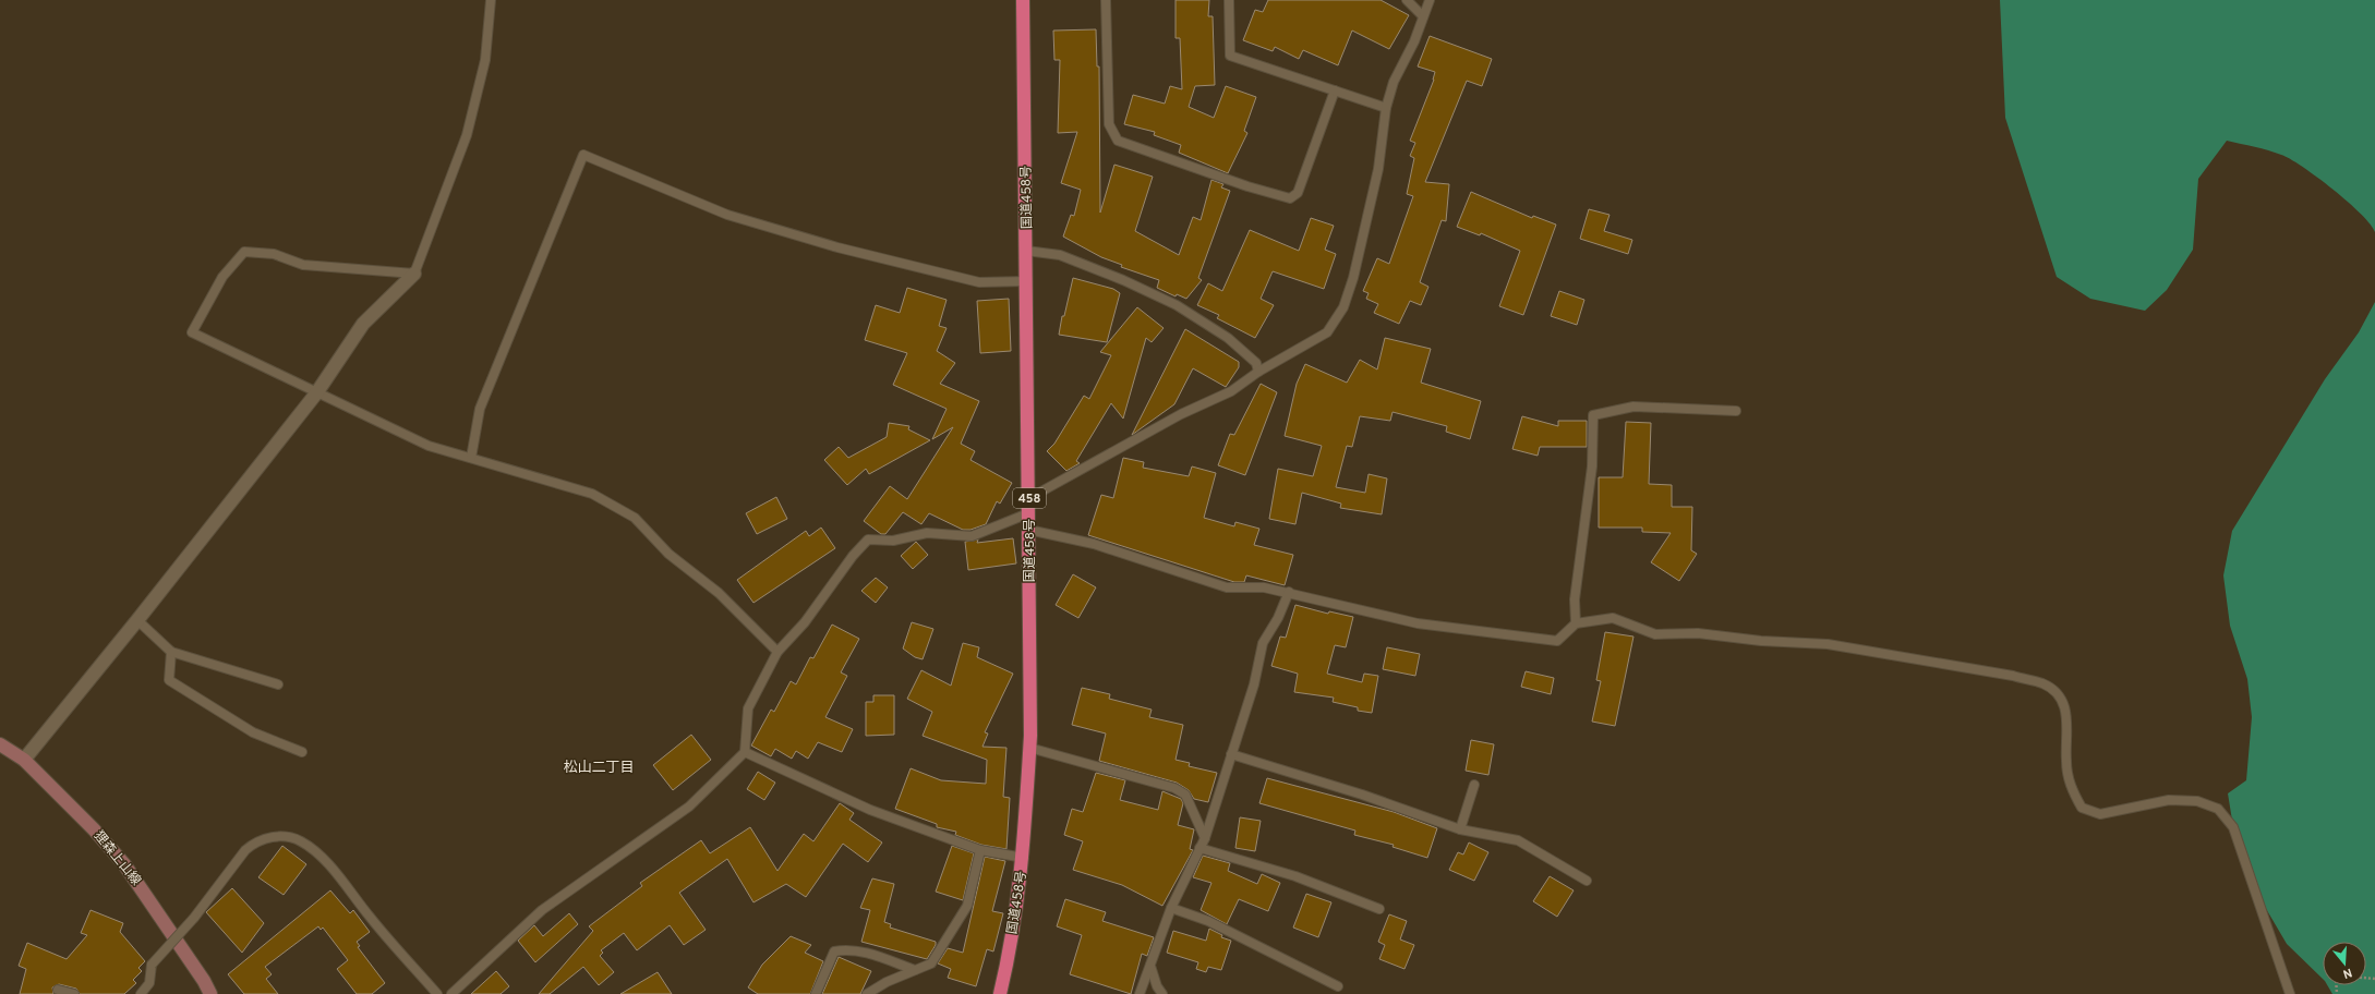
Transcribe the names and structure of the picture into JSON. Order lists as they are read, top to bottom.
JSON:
{
  "streets": {
    "highway": ["国道458号", "458"],
    "main road": ["狸森上山線"]
  },
  "districts": ["松山二丁目"],
  "north": "bottom"
}
